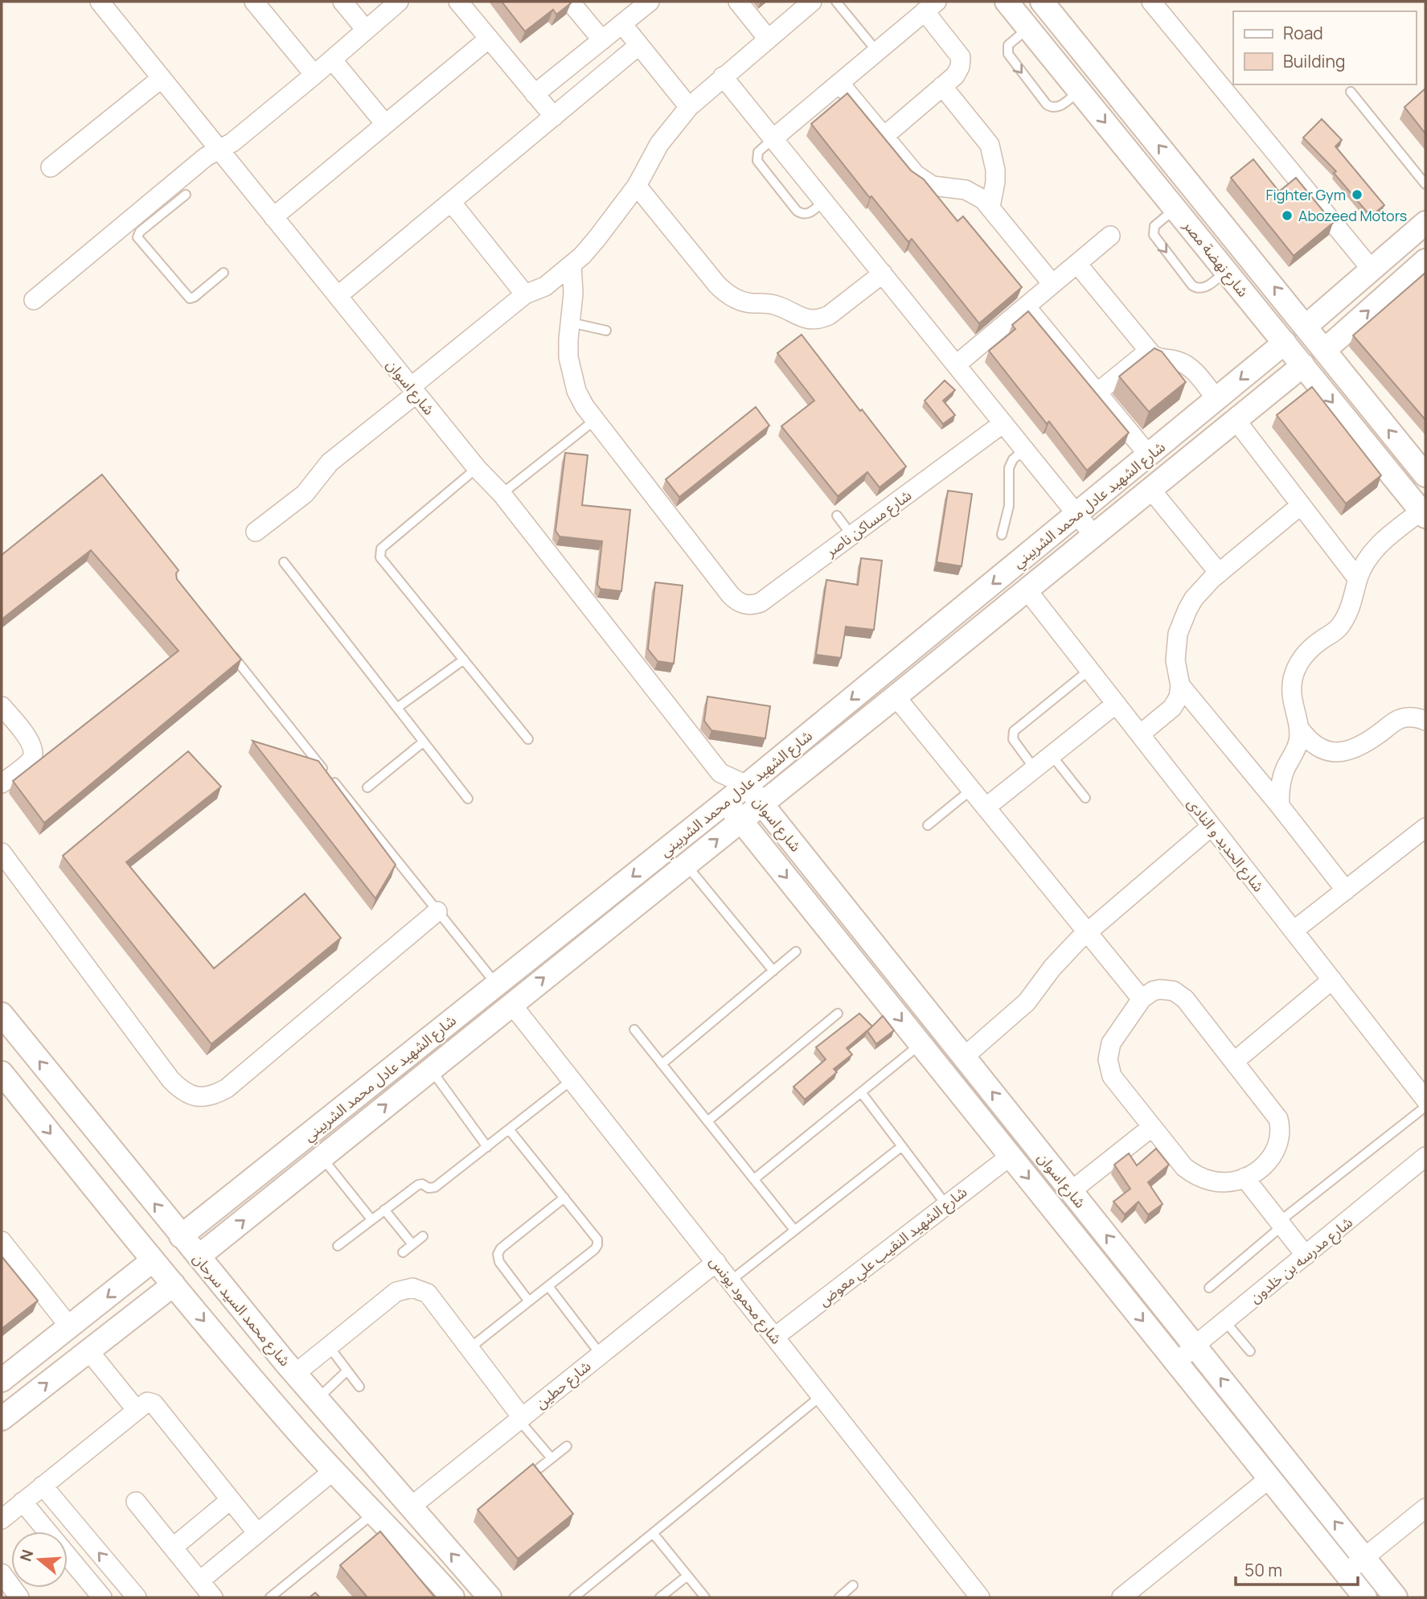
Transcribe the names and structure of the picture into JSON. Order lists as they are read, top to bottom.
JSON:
{
  "streets": {
    "street": [
      "شارع نهضة مصر",
      "شارع اسوان",
      "شارع الشهيد عادل محمد الشربيني",
      "شارع مساكن ناصر",
      "شارع الحديد و النادى",
      "شارع الشهيد النقيب علي معوض",
      "شارع مدرسه بن خلدون",
      "شارع محمود يونس",
      "شارع محمد السيد سرحان",
      "شارع حطين"
    ]
  },
  "crossings": [
    ["شارع نهضة مصر", "شارع الشهيد عادل محمد الشربيني"],
    ["شارع اسوان", "شارع الشهيد عادل محمد الشربيني"],
    ["شارع اسوان", "شارع الشهيد النقيب علي معوض"],
    ["شارع اسوان", "شارع مدرسه بن خلدون"],
    ["شارع الشهيد عادل محمد الشربيني", "شارع الحديد و النادى"],
    ["شارع الشهيد عادل محمد الشربيني", "شارع محمود يونس"],
    ["شارع الشهيد عادل محمد الشربيني", "شارع محمد السيد سرحان"],
    ["شارع الشهيد النقيب علي معوض", "شارع محمود يونس"],
    ["شارع محمود يونس", "شارع حطين"],
    ["شارع محمد السيد سرحان", "شارع حطين"]
  ],
  "places": ["Fighter Gym", "Abozeed Motors"],
  "legend": ["Road", "Building"],
  "scale_bar": "50 m",
  "north": "left"
}
